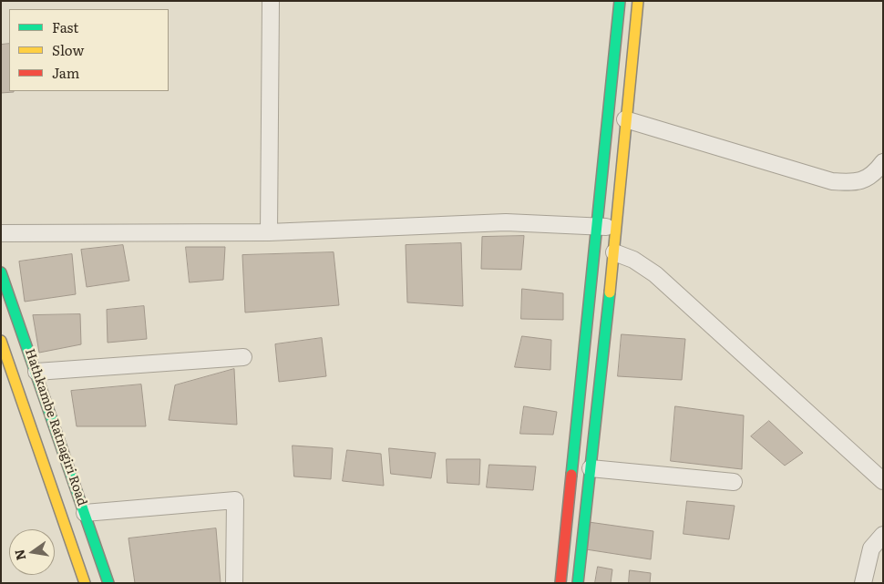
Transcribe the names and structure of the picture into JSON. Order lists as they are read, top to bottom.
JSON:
{
  "streets": {
    "main road": ["Hathkambe Ratnagiri Road"]
  },
  "legend": ["Fast", "Slow", "Jam"],
  "north": "left"
}
